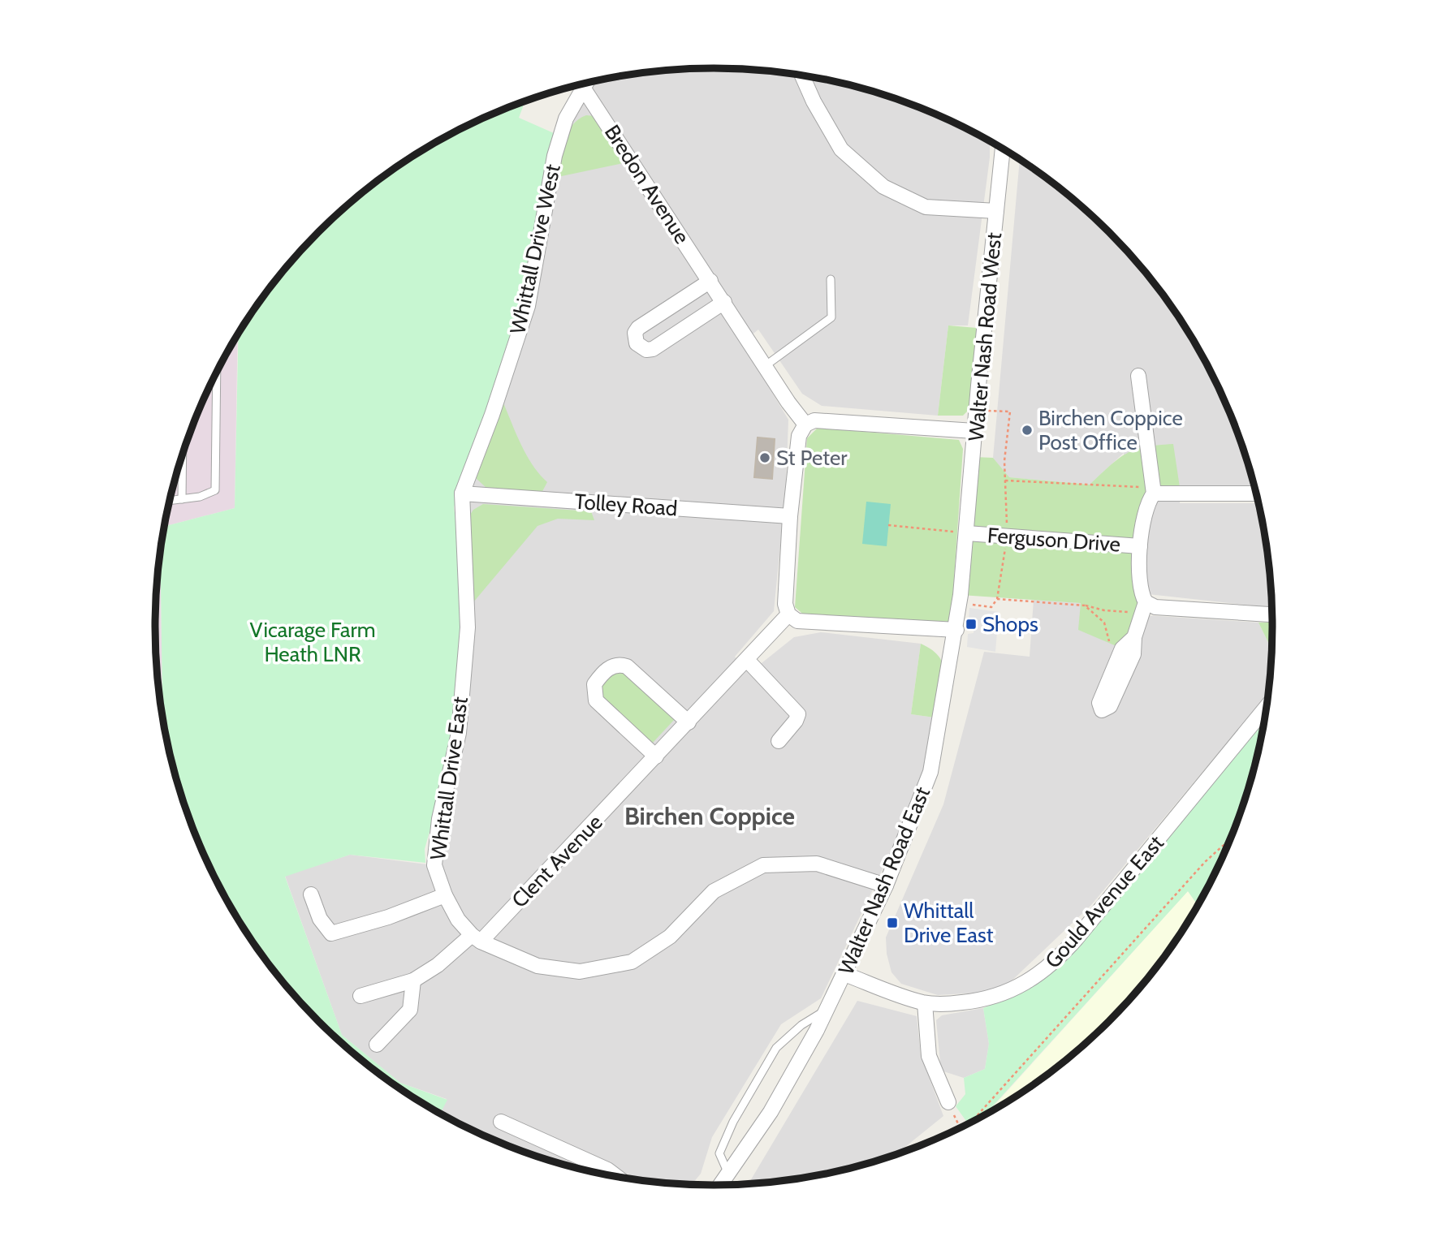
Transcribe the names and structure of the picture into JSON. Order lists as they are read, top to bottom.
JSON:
{
  "streets": {
    "street": [
      "Bredon Avenue",
      "Whittall Drive West",
      "Walter Nash Road West",
      "Tolley Road",
      "Ferguson Drive",
      "Whittall Drive East",
      "Clent Avenue",
      "Walter Nash Road East",
      "Gould Avenue East"
    ]
  },
  "crossings": [
    ["Bredon Avenue", "Whittall Drive West"],
    ["Whittall Drive West", "Tolley Road"],
    ["Whittall Drive West", "Whittall Drive East"],
    ["Walter Nash Road West", "Ferguson Drive"],
    ["Walter Nash Road West", "Walter Nash Road East"],
    ["Tolley Road", "Whittall Drive East"],
    ["Ferguson Drive", "Walter Nash Road East"],
    ["Whittall Drive East", "Clent Avenue"],
    ["Whittall Drive East", "Walter Nash Road East"],
    ["Walter Nash Road East", "Gould Avenue East"]
  ],
  "districts": ["Birchen Coppice"],
  "parks": ["Vicarage Farm Heath LNR"],
  "places": {
    "other": ["Birchen Coppice Post Office", "St Peter"],
    "transit": ["Shops", "Whittall Drive East"]
  }
}
